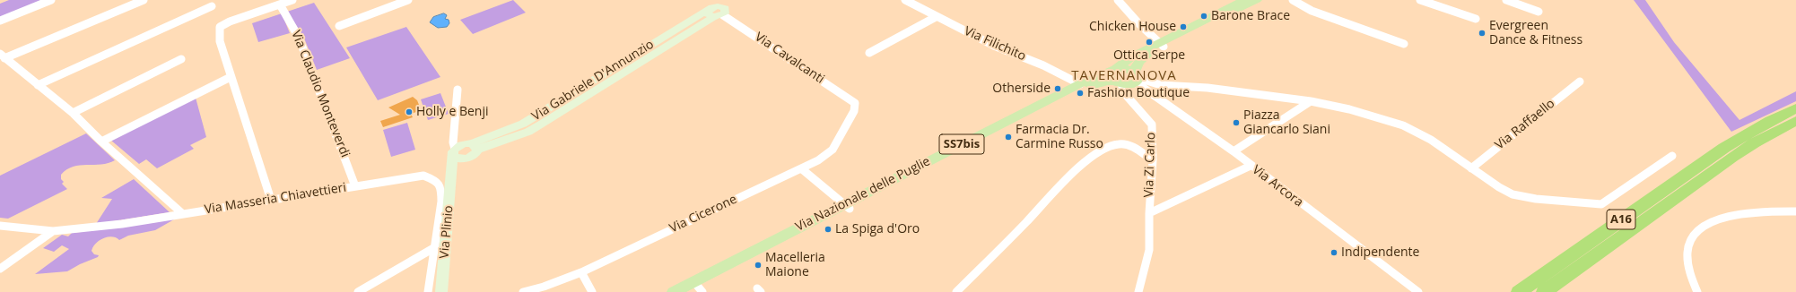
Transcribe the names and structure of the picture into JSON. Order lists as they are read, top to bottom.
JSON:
{
  "streets": {
    "highway": ["A16"],
    "main road": ["SS7bis", "Via Nazionale delle Puglie"],
    "street": [
      "Via Filichito",
      "Via Cavalcanti",
      "Via Gabriele D'Annunzio",
      "Via Claudio Monteverdi",
      "Via Raffaello",
      "Via Zi Carlo",
      "Via Arcora",
      "Via Masseria Chiavettieri",
      "Via Cicerone",
      "Via Plinio"
    ]
  },
  "crossings": [
    ["Via Filichito", "Via Nazionale delle Puglie"],
    ["Via Cavalcanti", "Via Gabriele D'Annunzio"],
    ["Via Cavalcanti", "Via Cicerone"],
    ["Via Gabriele D'Annunzio", "Via Plinio"],
    ["Via Claudio Monteverdi", "Via Masseria Chiavettieri"],
    ["Via Zi Carlo", "Via Arcora"],
    ["Via Zi Carlo", "Via Nazionale delle Puglie"],
    ["Via Arcora", "Via Nazionale delle Puglie"]
  ],
  "districts": ["TAVERNANOVA"],
  "places": [
    "Barone Brace",
    "Chicken House",
    "Evergreen Dance & Fitness",
    "Ottica Serpe",
    "Otherside",
    "Fashion Boutique",
    "Holly e Benji",
    "Piazza Giancarlo Siani",
    "Farmacia Dr. Carmine Russo",
    "La Spiga d'Oro",
    "Indipendente",
    "Macelleria Maione"
  ]
}
